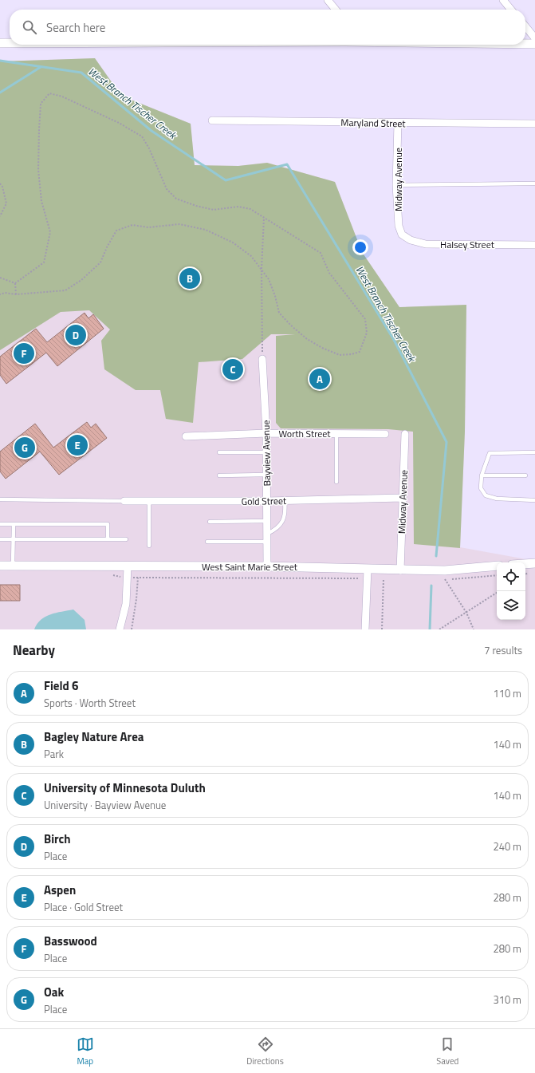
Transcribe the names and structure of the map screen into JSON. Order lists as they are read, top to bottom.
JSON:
{
  "streets": {
    "street": [
      "Maryland Street",
      "Midway Avenue",
      "Halsey Street",
      "Worth Street",
      "Bayview Avenue",
      "Gold Street",
      "West Saint Marie Street"
    ]
  },
  "crossings": [
    ["Maryland Street", "Midway Avenue"],
    ["Midway Avenue", "Halsey Street"],
    ["Midway Avenue", "Gold Street"],
    ["Midway Avenue", "West Saint Marie Street"],
    ["Worth Street", "Bayview Avenue"],
    ["Bayview Avenue", "Gold Street"],
    ["Bayview Avenue", "West Saint Marie Street"]
  ],
  "water": ["West Branch Tischer Creek"],
  "page": {
    "search": "Search here",
    "pins": [
      "B",
      "D",
      "F",
      "C",
      "A",
      "E",
      "G"
    ],
    "heading": ["Nearby", "7 results"],
    "list": [
      {
        "mark": "A",
        "name": "Field 6",
        "note": "Sports · Worth Street",
        "value": "110 m"
      },
      {
        "mark": "B",
        "name": "Bagley Nature Area",
        "note": "Park",
        "value": "140 m"
      },
      {
        "mark": "C",
        "name": "University of Minnesota Duluth",
        "note": "University · Bayview Avenue",
        "value": "140 m"
      },
      {
        "mark": "D",
        "name": "Birch",
        "note": "Place",
        "value": "240 m"
      },
      {
        "mark": "E",
        "name": "Aspen",
        "note": "Place · Gold Street",
        "value": "280 m"
      },
      {
        "mark": "F",
        "name": "Basswood",
        "note": "Place",
        "value": "280 m"
      },
      {
        "mark": "G",
        "name": "Oak",
        "note": "Place",
        "value": "310 m"
      }
    ],
    "nav": ["Map", "Directions", "Saved"]
  }
}
